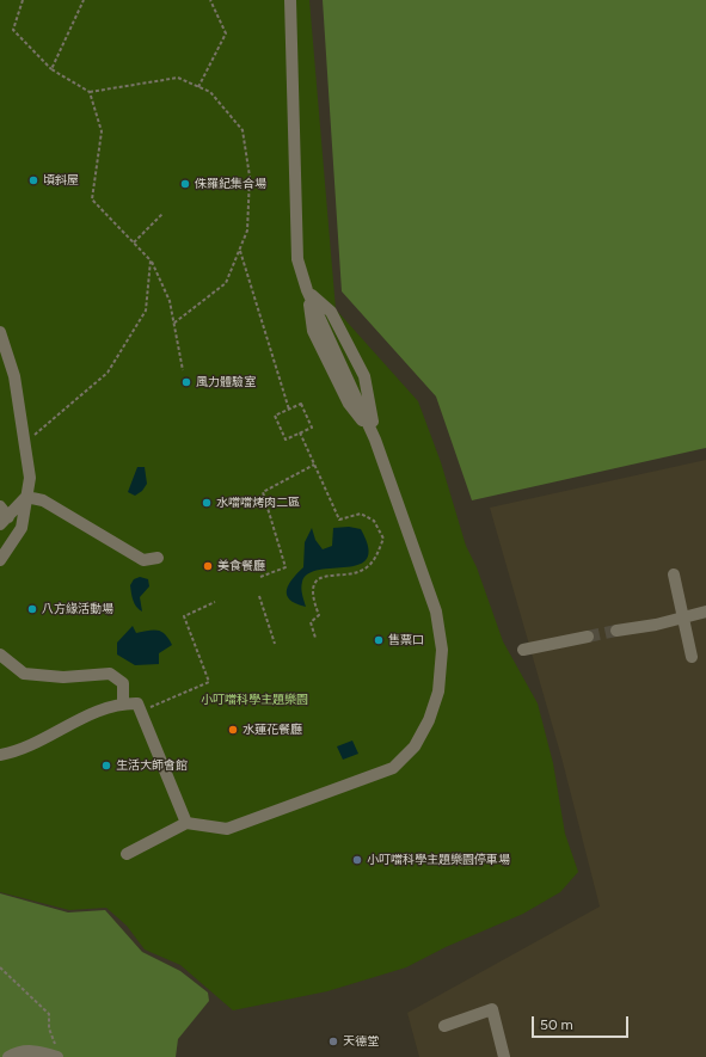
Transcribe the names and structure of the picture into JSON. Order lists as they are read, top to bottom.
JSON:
{
  "parks": ["小叮噹科學主題樂園"],
  "places": [
    "頃斜屋",
    "侏羅紀集合場",
    "風力體驗室",
    "水噹噹烤肉二區",
    "美食餐廳",
    "八方緣活動場",
    "售票口",
    "水蓮花餐廳",
    "生活大師會館",
    "小叮噹科學主題樂園停車場",
    "天德堂"
  ],
  "scale_bar": "50 m"
}
